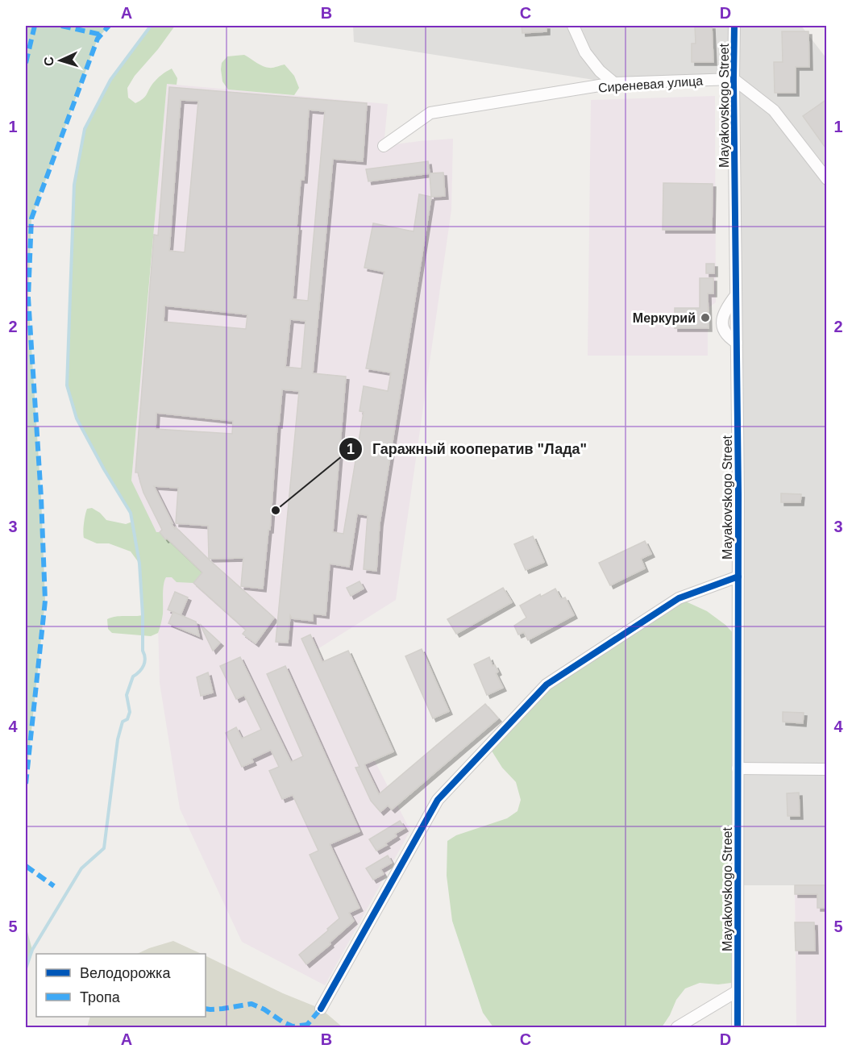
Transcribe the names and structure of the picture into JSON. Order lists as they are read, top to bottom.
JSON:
{
  "streets": {
    "street": ["Сиреневая улица", "Mayakovskogo Street"]
  },
  "crossings": [
    ["Сиреневая улица", "Mayakovskogo Street"]
  ],
  "places": ["Меркурий", "Гаражный кооператив \"Лада\""],
  "legend": ["Велодорожка", "Тропа"],
  "north": "left",
  "grid": {
    "columns": [
      "A",
      "B",
      "C",
      "D"
    ],
    "rows": [
      "1",
      "2",
      "3",
      "4",
      "5"
    ]
  }
}
